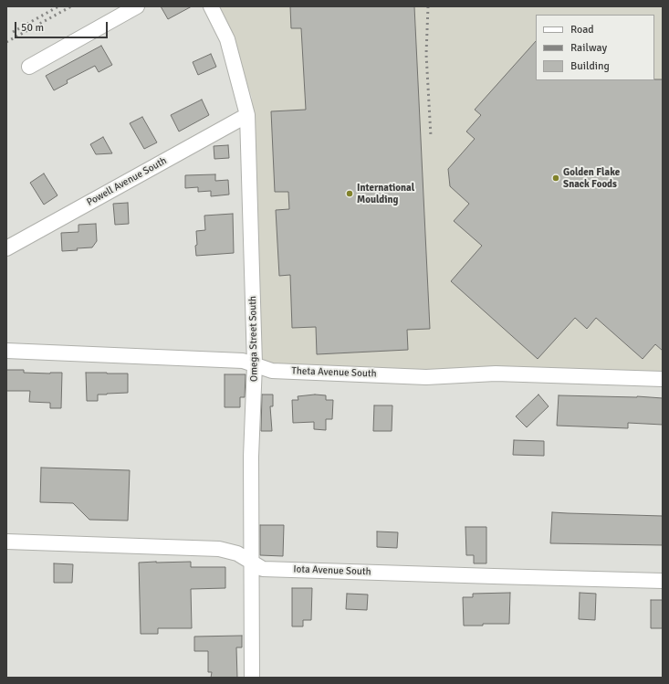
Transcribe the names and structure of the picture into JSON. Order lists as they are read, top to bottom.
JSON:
{
  "streets": {
    "street": [
      "Powell Avenue South",
      "Omega Street South",
      "Theta Avenue South",
      "Iota Avenue South"
    ]
  },
  "crossings": [
    ["Powell Avenue South", "Omega Street South"],
    ["Omega Street South", "Theta Avenue South"],
    ["Omega Street South", "Iota Avenue South"]
  ],
  "places": ["Golden Flake Snack Foods", "International Moulding"],
  "legend": ["Road", "Railway", "Building"],
  "scale_bar": "50 m"
}
